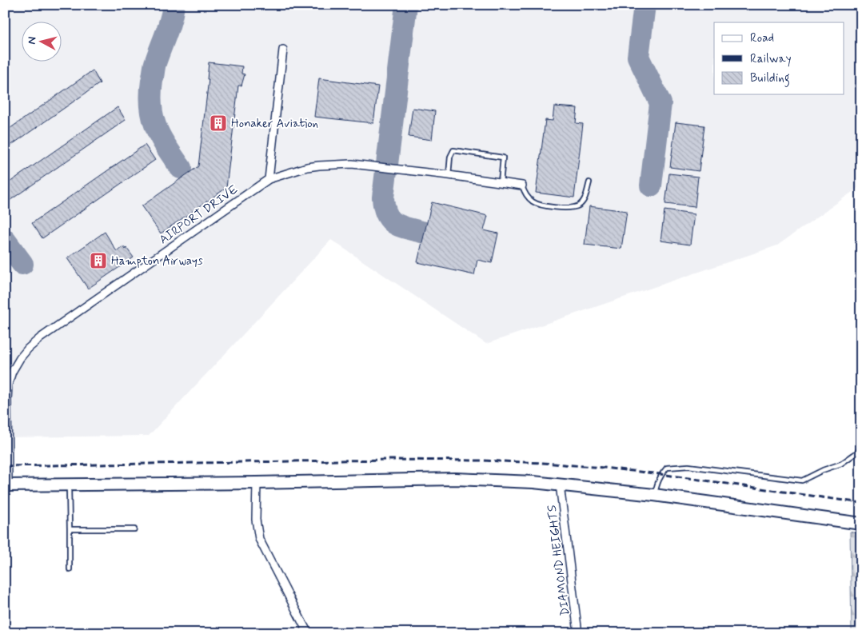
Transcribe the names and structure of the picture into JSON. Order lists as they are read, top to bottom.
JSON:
{
  "streets": {
    "street": ["AIRPORT DRIVE", "DIAMOND HEIGHTS"]
  },
  "places": {
    "building": ["Honaker Aviation", "Hampton Airways"]
  },
  "legend": ["Road", "Railway", "Building"],
  "north": "left"
}
